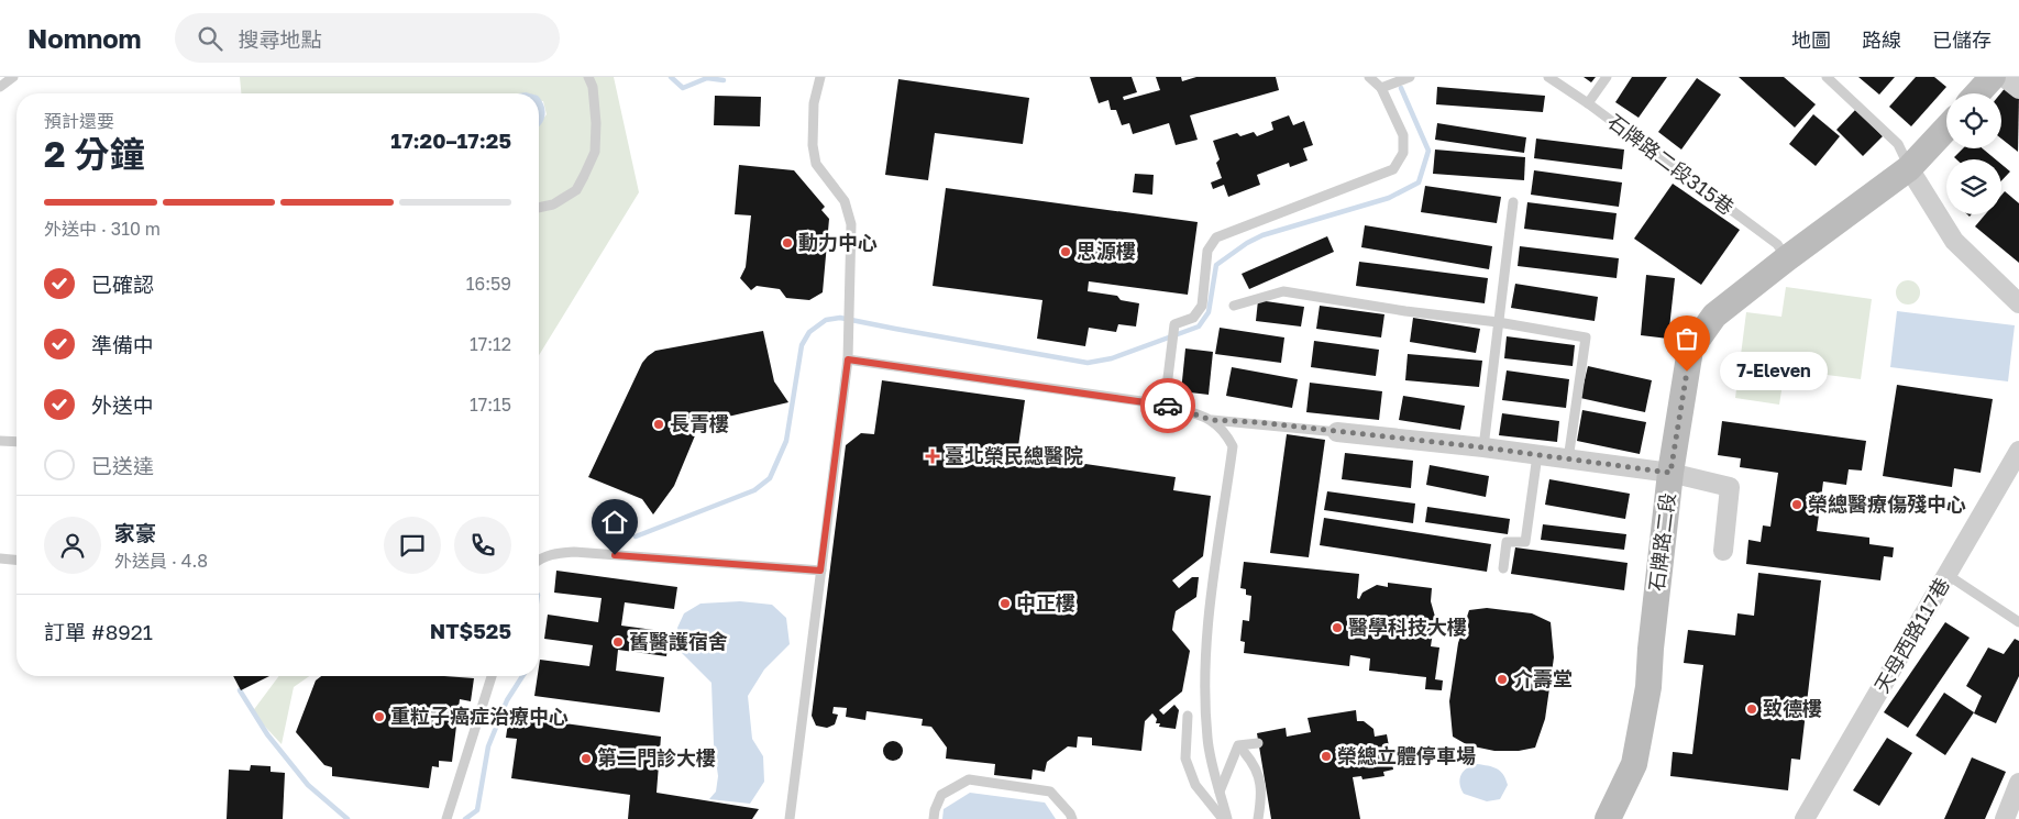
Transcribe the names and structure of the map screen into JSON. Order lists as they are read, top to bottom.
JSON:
{
  "streets": {
    "street": ["石牌路二段", "天母西路117巷"],
    "lane": ["石牌路二段315巷"]
  },
  "crossings": [
    ["石牌路二段315巷", "石牌路二段"]
  ],
  "places": {
    "other": [
      "動力中心",
      "思源樓",
      "7-Eleven",
      "長青樓",
      "榮總醫療傷殘中心",
      "中正樓",
      "醫學科技大樓",
      "舊醫護宿舍",
      "介壽堂",
      "致德樓",
      "重粒子癌症治療中心",
      "榮總立體停車場",
      "第二門診大樓"
    ],
    "health": ["臺北榮民總醫院"]
  },
  "page": {
    "header": "Nomnom",
    "search": "搜尋地點",
    "nav": ["地圖", "路線", "已儲存"],
    "heading": ["2 分鐘", "預計還要", "17:20–17:25"],
    "panel": [
      "家豪",
      "外送員 · 4.8",
      "訂單 #8921",
      "NT$525"
    ],
    "bar": "外送中 · 310 m",
    "list": [
      ["已確認", "16:59"],
      ["準備中", "17:12"],
      ["外送中", "17:15"],
      "已送達"
    ],
    "bubble": "7-Eleven"
  }
}
